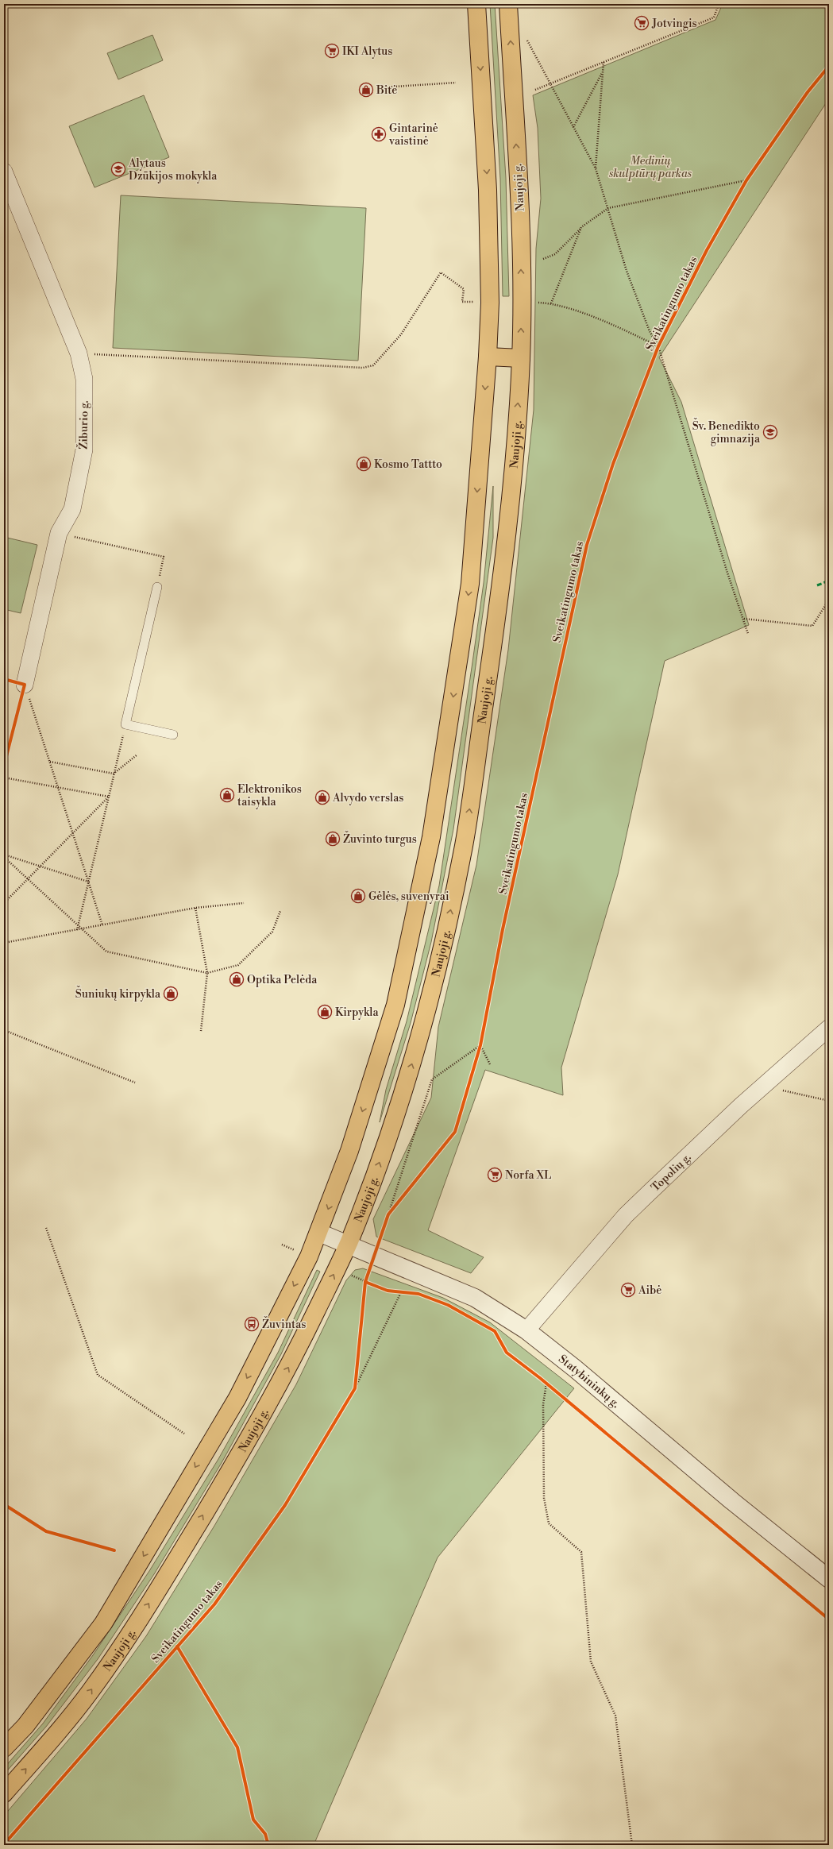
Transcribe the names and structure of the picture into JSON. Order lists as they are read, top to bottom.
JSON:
{
  "streets": {
    "main road": ["Naujoji g."],
    "street": ["Žiburio g.", "Topolių g.", "Statybininkų g."],
    "cycle path": ["Sveikatingumo takas"]
  },
  "crossings": [
    ["Naujoji g.", "Statybininkų g."],
    ["Topolių g.", "Statybininkų g."]
  ],
  "parks": ["Medinių skulptūrų parkas"],
  "places": {
    "supermarket": [
      "Jotvingis",
      "IKI Alytus",
      "Norfa XL",
      "Aibė"
    ],
    "shop": [
      "Bitė",
      "Kosmo Tattto",
      "Elektronikos taisykla",
      "Alvydo verslas",
      "Žuvinto turgus",
      "Gėlės, suvenyrai",
      "Optika Pelėda",
      "Šuniukų kirpykla",
      "Kirpykla"
    ],
    "pharmacy": ["Gintarinė vaistinė"],
    "school or university": ["Alytaus Dzūkijos mokykla", "Šv. Benedikto gimnazija"],
    "bus stop": ["Žuvintas"]
  }
}
